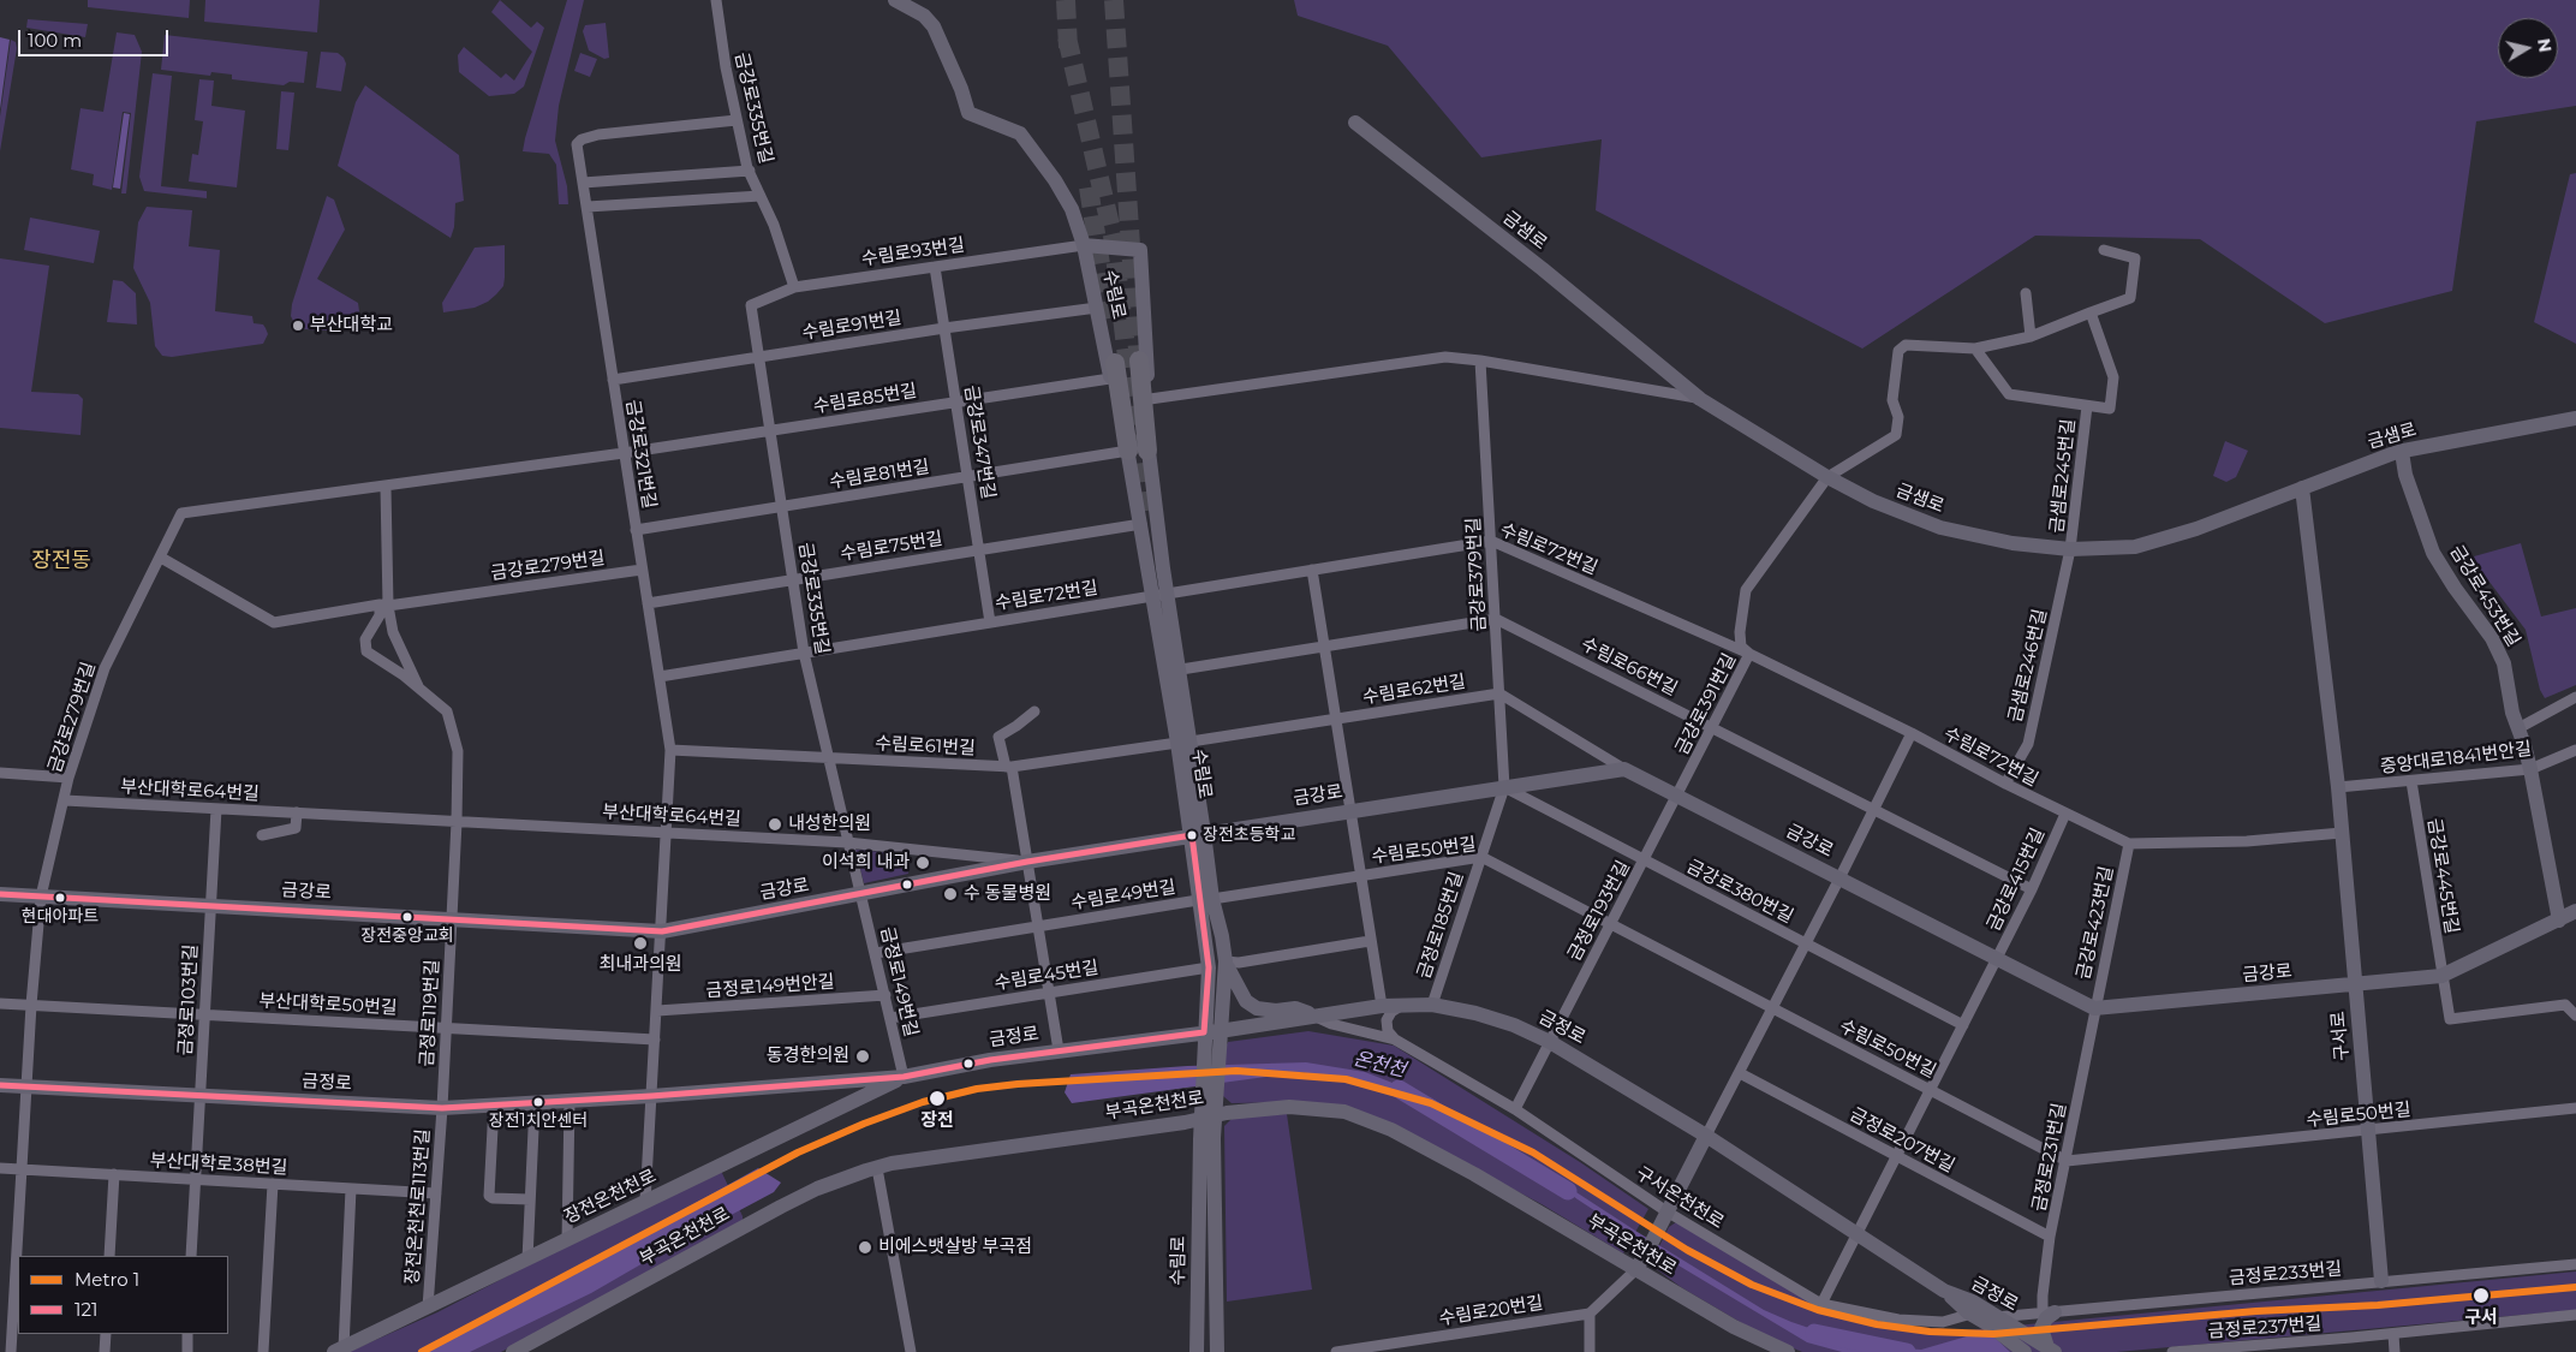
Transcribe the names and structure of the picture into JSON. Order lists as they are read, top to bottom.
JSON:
{
  "streets": {
    "main road": [
      "금샘로",
      "수림로",
      "금강로453번길",
      "금강로",
      "금정로",
      "구서로",
      "부곡온천천로",
      "장전온천천로"
    ],
    "street": [
      "금강로335번길",
      "수림로93번길",
      "수림로91번길",
      "수림로85번길",
      "금강로347번길",
      "금강로321번길",
      "수림로81번길",
      "금샘로245번길",
      "수림로75번길",
      "수림로72번길",
      "금강로279번길",
      "금강로379번길",
      "금샘로246번길",
      "수림로66번길",
      "수림로62번길",
      "금강로391번길",
      "수림로61번길",
      "중앙대로1841번안길",
      "부산대학로64번길",
      "수림로50번길",
      "금강로445번길",
      "금강로415번길",
      "금강로380번길",
      "수림로49번길",
      "금정로193번길",
      "금강로423번길",
      "금정로185번길",
      "수림로45번길",
      "금정로149번길",
      "금정로149번안길",
      "금정로103번길",
      "부산대학로50번길",
      "금정로119번길",
      "금정로207번길",
      "금정로231번길",
      "부산대학로38번길",
      "구서온천천로",
      "장전온천천로113번길",
      "금정로233번길",
      "수림로20번길",
      "금정로237번길"
    ]
  },
  "crossings": [
    ["금강로335번길", "수림로93번길"],
    ["금강로335번길", "수림로91번길"],
    ["금강로335번길", "수림로85번길"],
    ["금강로335번길", "금강로321번길"],
    ["금강로335번길", "수림로81번길"],
    ["금강로335번길", "수림로75번길"],
    ["금강로335번길", "수림로72번길"],
    ["금강로335번길", "수림로61번길"],
    ["금강로335번길", "부산대학로64번길"],
    ["금강로335번길", "금강로"],
    ["금강로335번길", "금정로149번길"],
    ["금샘로", "금샘로245번길"],
    ["금샘로", "금강로453번길"],
    ["금샘로", "금샘로246번길"],
    ["금샘로", "금강로391번길"],
    ["금샘로", "구서로"],
    ["수림로93번길", "수림로"],
    ["수림로93번길", "금강로347번길"],
    ["수림로", "수림로91번길"],
    ["수림로", "수림로85번길"],
    ["수림로", "수림로81번길"],
    ["수림로", "수림로75번길"],
    ["수림로", "수림로72번길"],
    ["수림로", "수림로62번길"],
    ["수림로", "수림로61번길"],
    ["수림로", "금강로"],
    ["수림로", "수림로50번길"],
    ["수림로", "수림로49번길"],
    ["수림로", "수림로45번길"],
    ["수림로", "금정로"],
    ["수림로", "부곡온천천로"],
    ["수림로91번길", "금강로347번길"],
    ["수림로91번길", "금강로321번길"],
    ["수림로85번길", "금강로347번길"],
    ["수림로85번길", "금강로321번길"],
    ["수림로85번길", "금강로279번길"],
    ["금강로347번길", "수림로81번길"],
    ["금강로347번길", "수림로75번길"],
    ["금강로347번길", "수림로72번길"],
    ["금강로321번길", "수림로81번길"],
    ["금강로321번길", "수림로75번길"],
    ["금강로321번길", "수림로72번길"],
    ["금강로321번길", "금강로279번길"],
    ["금강로321번길", "수림로61번길"],
    ["금강로321번길", "부산대학로64번길"],
    ["금강로321번길", "금강로"],
    ["금샘로245번길", "금샘로246번길"],
    ["수림로72번길", "금강로379번길"],
    ["수림로72번길", "금샘로246번길"],
    ["수림로72번길", "금강로391번길"],
    ["수림로72번길", "금강로415번길"],
    ["수림로72번길", "금강로423번길"],
    ["수림로72번길", "구서로"],
    ["금강로279번길", "부산대학로64번길"],
    ["금강로279번길", "금강로"],
    ["금강로279번길", "부산대학로50번길"],
    ["금강로279번길", "금정로"],
    ["금강로279번길", "부산대학로38번길"],
    ["금강로379번길", "수림로66번길"],
    ["금강로379번길", "수림로62번길"],
    ["금강로379번길", "금강로"],
    ["금강로379번길", "금강로380번길"],
    ["금강로379번길", "금정로185번길"],
    ["금강로453번길", "중앙대로1841번안길"],
    ["금강로453번길", "금강로"],
    ["수림로66번길", "금강로391번길"],
    ["수림로66번길", "금강로415번길"],
    ["수림로62번길", "수림로61번길"],
    ["금강로391번길", "금강로"],
    ["금강로391번길", "금정로193번길"],
    ["중앙대로1841번안길", "금강로445번길"],
    ["중앙대로1841번안길", "구서로"],
    ["부산대학로64번길", "금강로"],
    ["부산대학로64번길", "금정로103번길"],
    ["금강로", "금강로445번길"],
    ["금강로", "금강로415번길"],
    ["금강로", "금강로380번길"],
    ["금강로", "금정로193번길"],
    ["금강로", "금강로423번길"],
    ["금강로", "금정로185번길"],
    ["금강로", "금정로149번길"],
    ["금강로", "금정로103번길"],
    ["금강로", "금정로119번길"],
    ["금강로", "구서로"],
    ["금강로", "금정로231번길"],
    ["수림로50번길", "금강로415번길"],
    ["수림로50번길", "수림로49번길"],
    ["수림로50번길", "금정로193번길"],
    ["수림로50번길", "금정로185번길"],
    ["수림로50번길", "구서로"],
    ["수림로50번길", "금정로231번길"],
    ["금강로415번길", "금강로380번길"],
    ["금강로415번길", "금정로"],
    ["금강로415번길", "금정로207번길"],
    ["금강로415번길", "구서온천천로"],
    ["금강로380번길", "금정로193번길"],
    ["금강로380번길", "금정로185번길"],
    ["수림로49번길", "금정로149번길"],
    ["금정로193번길", "금정로"],
    ["금정로193번길", "구서온천천로"],
    ["금강로423번길", "금정로231번길"],
    ["금정로185번길", "금정로"],
    ["수림로45번길", "금정로149번길"],
    ["금정로149번길", "금정로149번안길"],
    ["금정로149번길", "금정로"],
    ["금정로149번길", "장전온천천로"],
    ["금정로103번길", "부산대학로50번길"],
    ["금정로103번길", "금정로"],
    ["금정로103번길", "부산대학로38번길"],
    ["부산대학로50번길", "금정로119번길"],
    ["금정로119번길", "금정로"],
    ["금정로119번길", "장전온천천로113번길"],
    ["금정로", "장전온천천로"],
    ["금정로", "구서온천천로"],
    ["금정로", "장전온천천로113번길"],
    ["금정로", "금정로233번길"],
    ["구서로", "금정로233번길"],
    ["금정로207번길", "금정로231번길"],
    ["금정로231번길", "금정로233번길"],
    ["부산대학로38번길", "장전온천천로113번길"],
    ["장전온천천로", "장전온천천로113번길"]
  ],
  "districts": ["장전동"],
  "water": ["온천천"],
  "places": [
    "부산대학교",
    "내성한의원",
    "장전초등학교",
    "이석희 내과",
    "수 동물병원",
    "현대아파트",
    "장전중앙교회",
    "최내과의원",
    "동경한의원",
    "장전",
    "장전1치안센터",
    "비에스뱃살방 부곡점",
    "구서"
  ],
  "lines": ["transit line 121", "metro line 1"],
  "legend": ["Metro 1", "121"],
  "scale_bar": "100 m",
  "north": "right"
}
